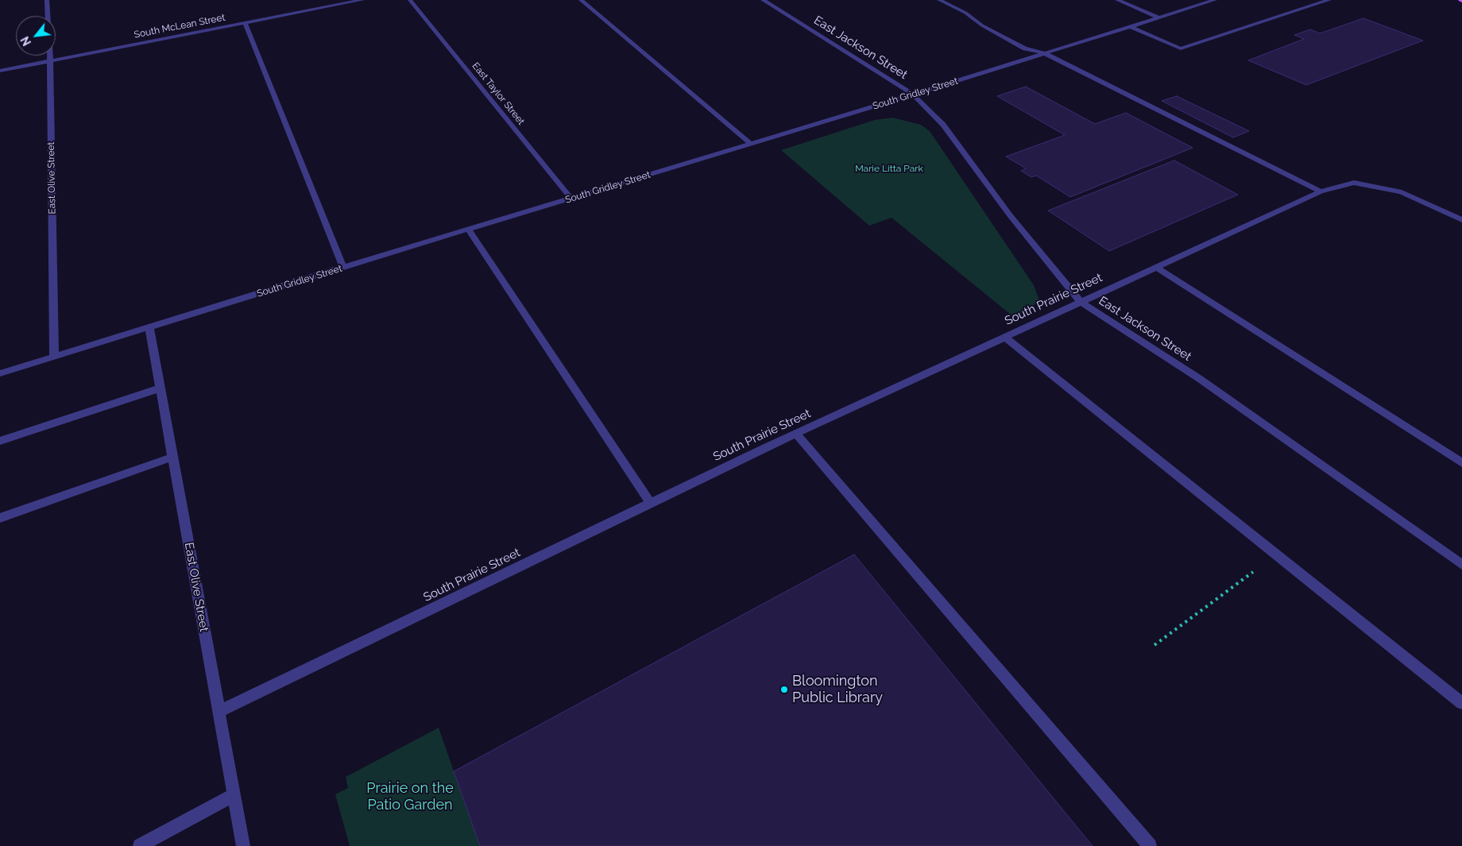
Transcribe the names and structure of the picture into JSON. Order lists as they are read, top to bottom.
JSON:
{
  "streets": {
    "street": [
      "South McLean Street",
      "East Jackson Street",
      "East Taylor Street",
      "South Gridley Street",
      "East Olive Street",
      "South Prairie Street"
    ]
  },
  "crossings": [
    ["South McLean Street", "East Olive Street"],
    ["East Jackson Street", "South Gridley Street"],
    ["East Jackson Street", "South Prairie Street"],
    ["East Taylor Street", "South Gridley Street"],
    ["South Gridley Street", "East Olive Street"],
    ["East Olive Street", "South Prairie Street"]
  ],
  "parks": ["Marie Litta Park", "Prairie on the Patio Garden"],
  "places": ["Bloomington Public Library"],
  "north": "bottom left"
}
